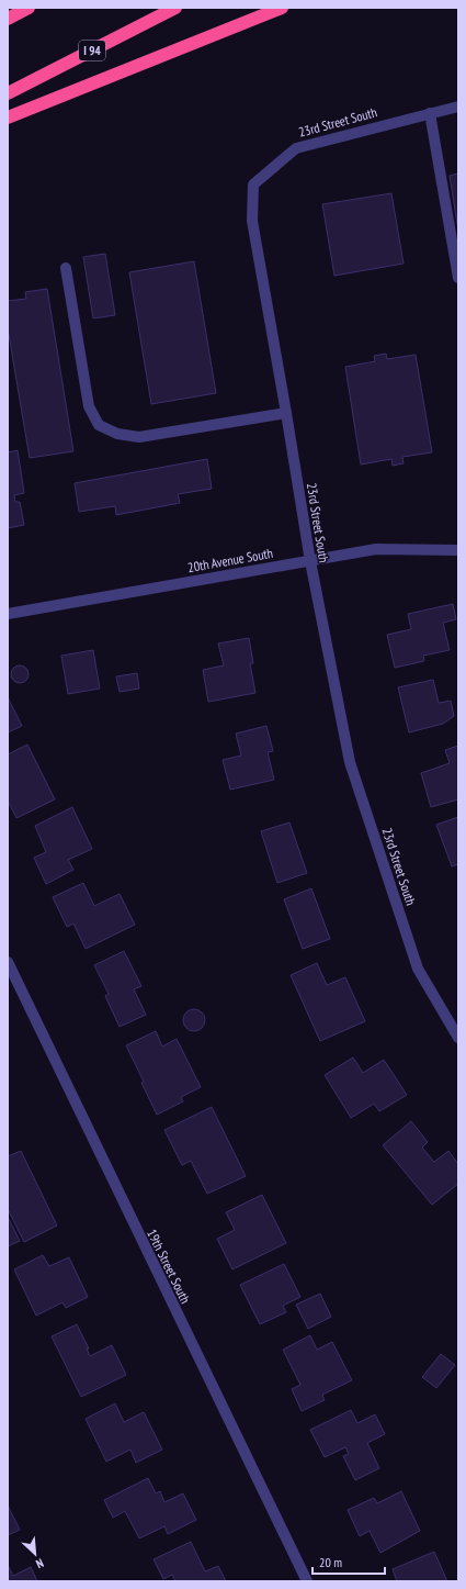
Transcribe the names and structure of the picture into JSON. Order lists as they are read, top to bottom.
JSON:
{
  "streets": {
    "highway": ["I 94"],
    "street": ["23rd Street South", "20th Avenue South", "19th Street South"]
  },
  "crossings": [
    ["23rd Street South", "20th Avenue South"]
  ],
  "scale_bar": "20 m",
  "north": "bottom right"
}
